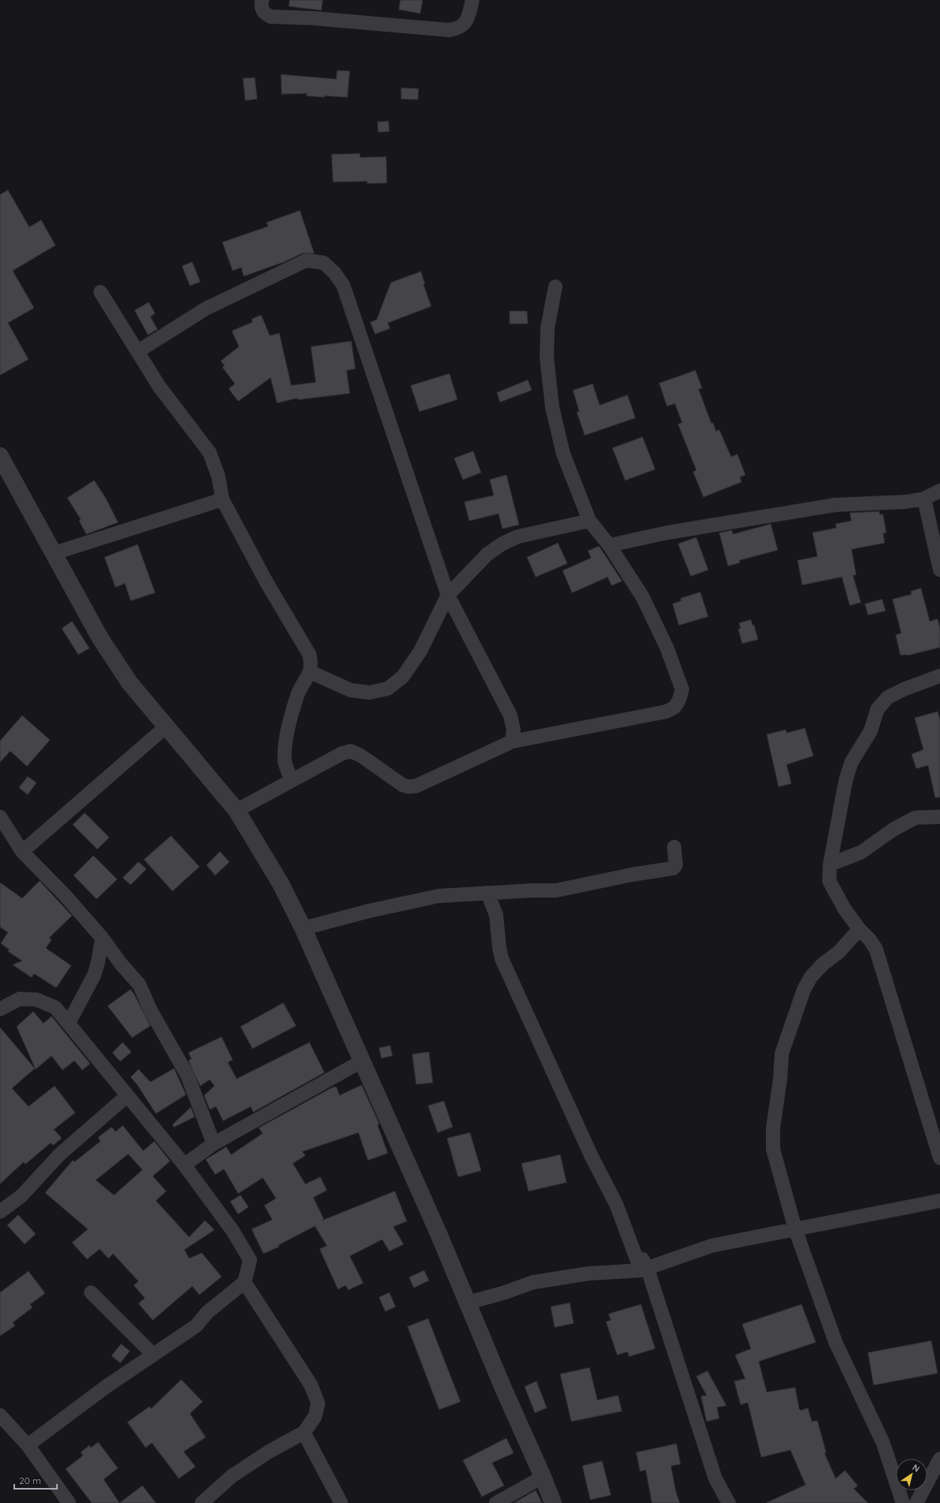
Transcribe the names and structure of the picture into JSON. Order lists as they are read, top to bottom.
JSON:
{
  "scale_bar": "20 m",
  "north": "top right"
}
